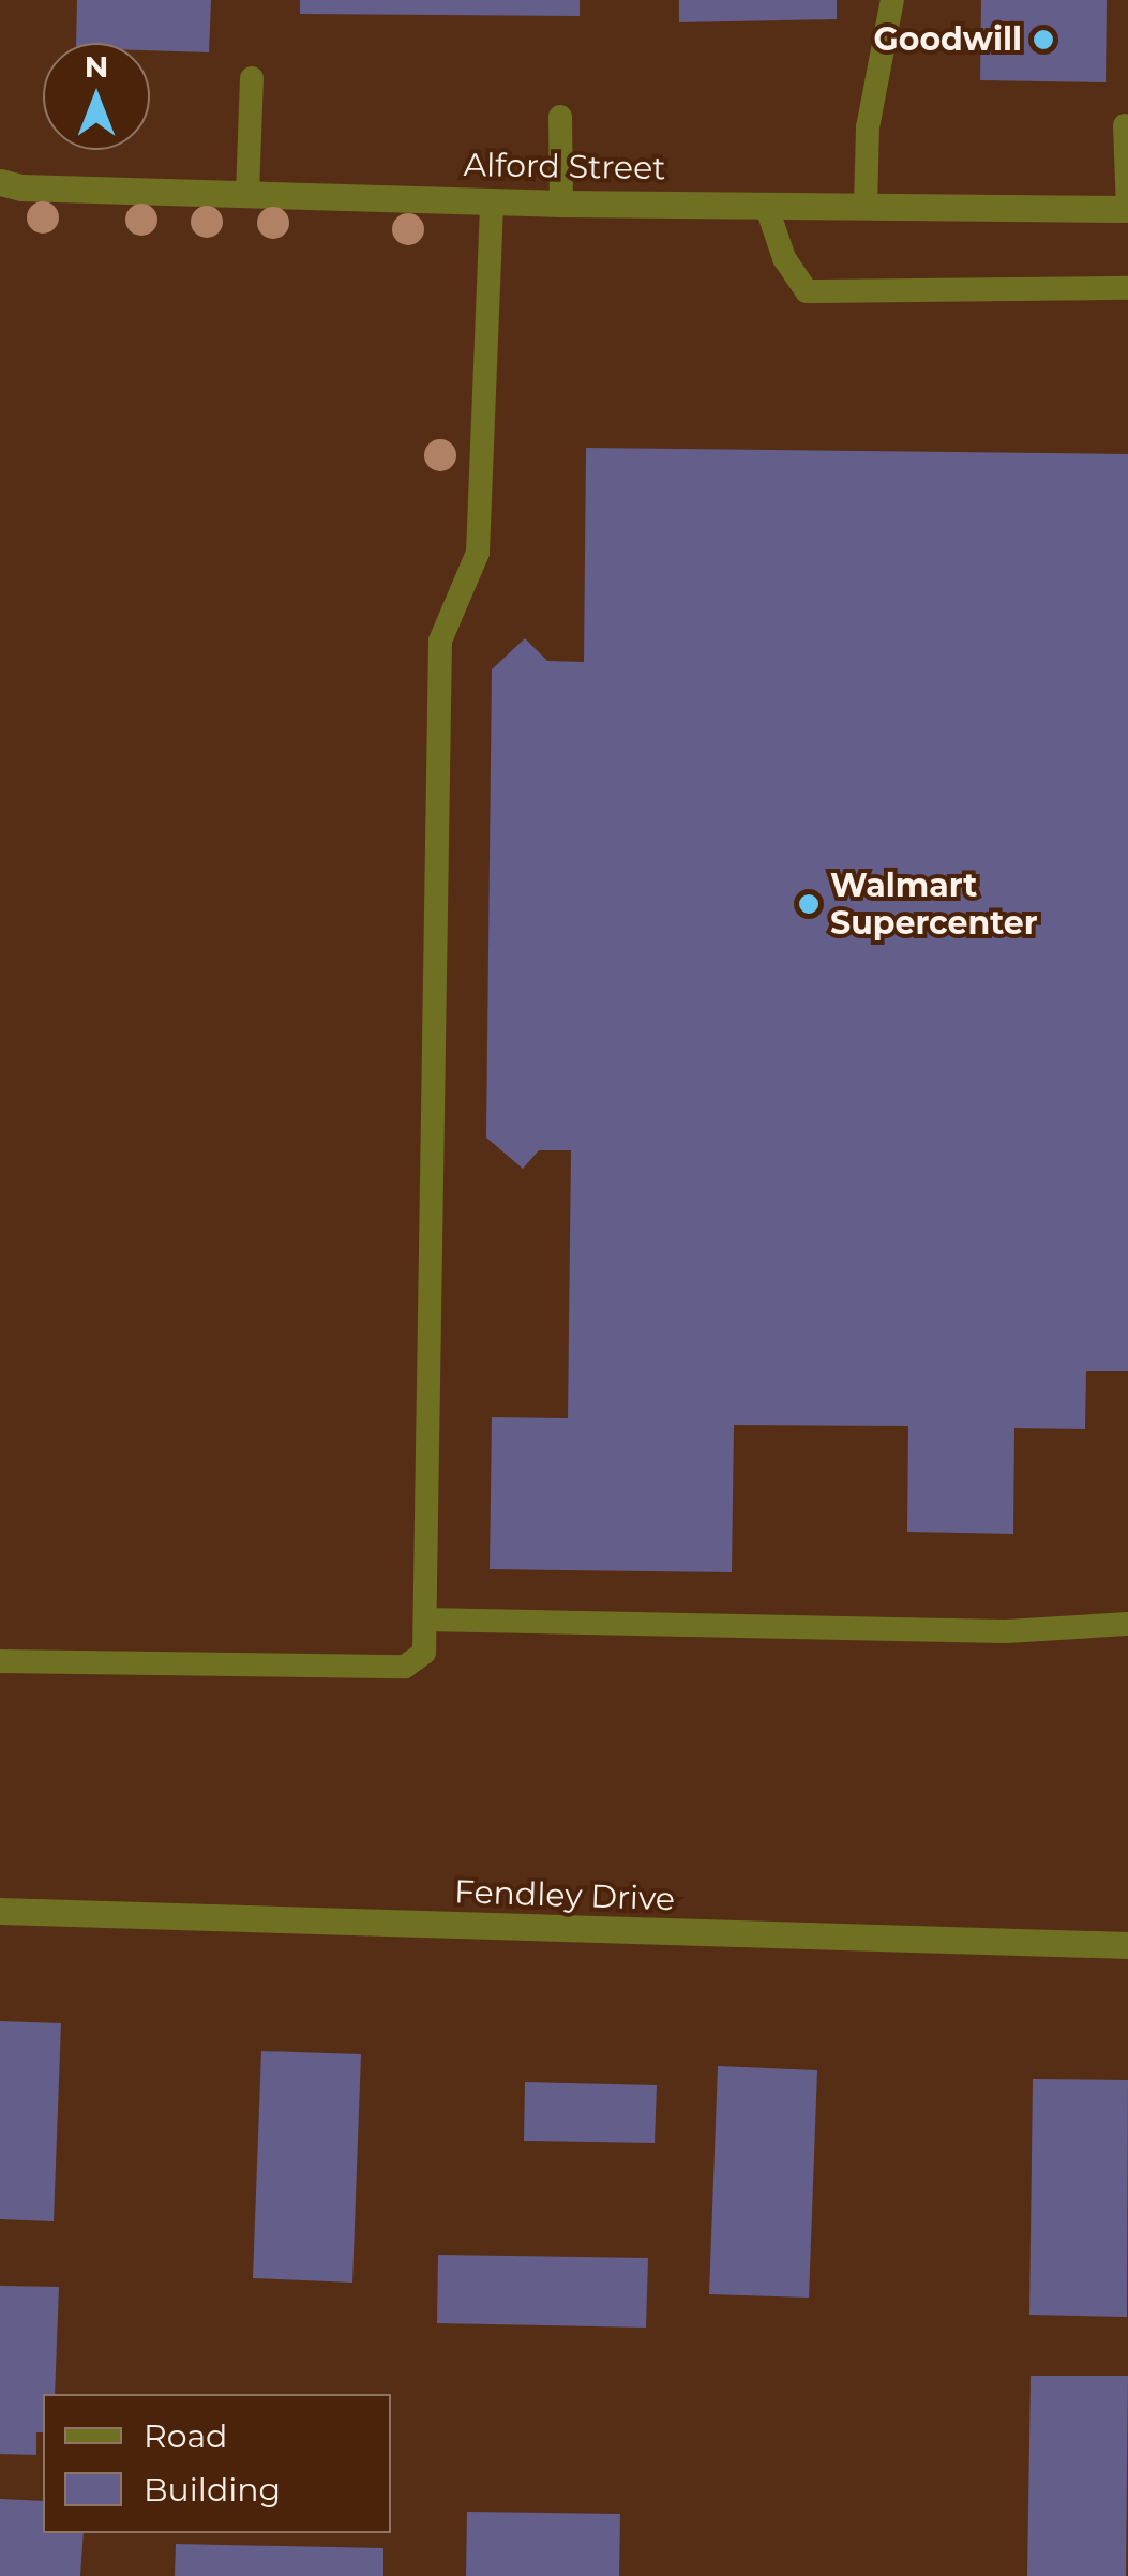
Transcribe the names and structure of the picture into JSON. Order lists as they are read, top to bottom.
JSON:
{
  "streets": {
    "street": ["Alford Street", "Fendley Drive"]
  },
  "places": ["Goodwill", "Walmart Supercenter"],
  "legend": ["Road", "Building"],
  "north": "top"
}
